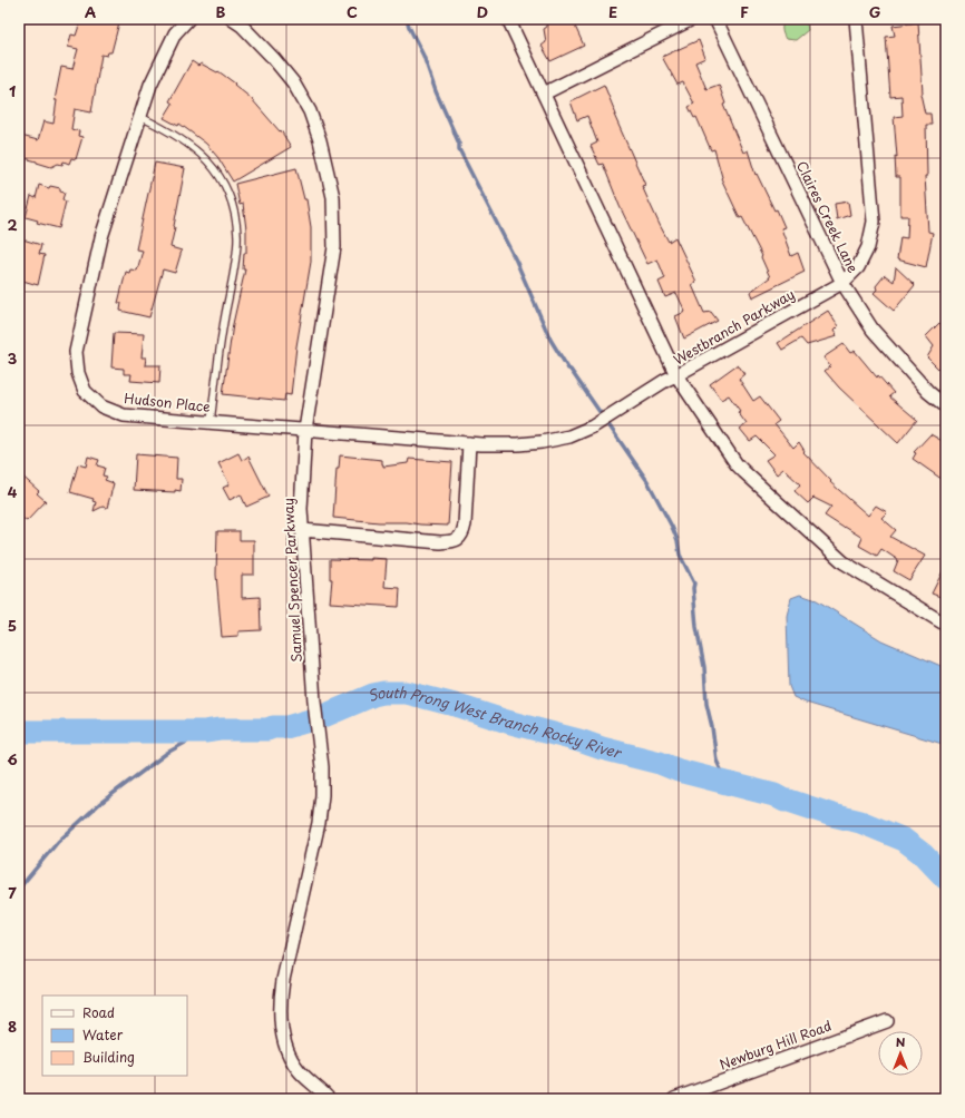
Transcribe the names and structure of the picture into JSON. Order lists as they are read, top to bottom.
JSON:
{
  "streets": {
    "street": [
      "Claires Creek Lane",
      "Westbranch Parkway",
      "Hudson Place",
      "Samuel Spencer Parkway",
      "Newburg Hill Road"
    ]
  },
  "crossings": [
    ["Claires Creek Lane", "Westbranch Parkway"],
    ["Westbranch Parkway", "Hudson Place"],
    ["Hudson Place", "Samuel Spencer Parkway"]
  ],
  "water": ["South Prong West Branch Rocky River"],
  "legend": ["Road", "Water", "Building"],
  "north": "top",
  "grid": {
    "columns": [
      "A",
      "B",
      "C",
      "D",
      "E",
      "F",
      "G"
    ],
    "rows": [
      "1",
      "2",
      "3",
      "4",
      "5",
      "6",
      "7",
      "8"
    ]
  }
}
